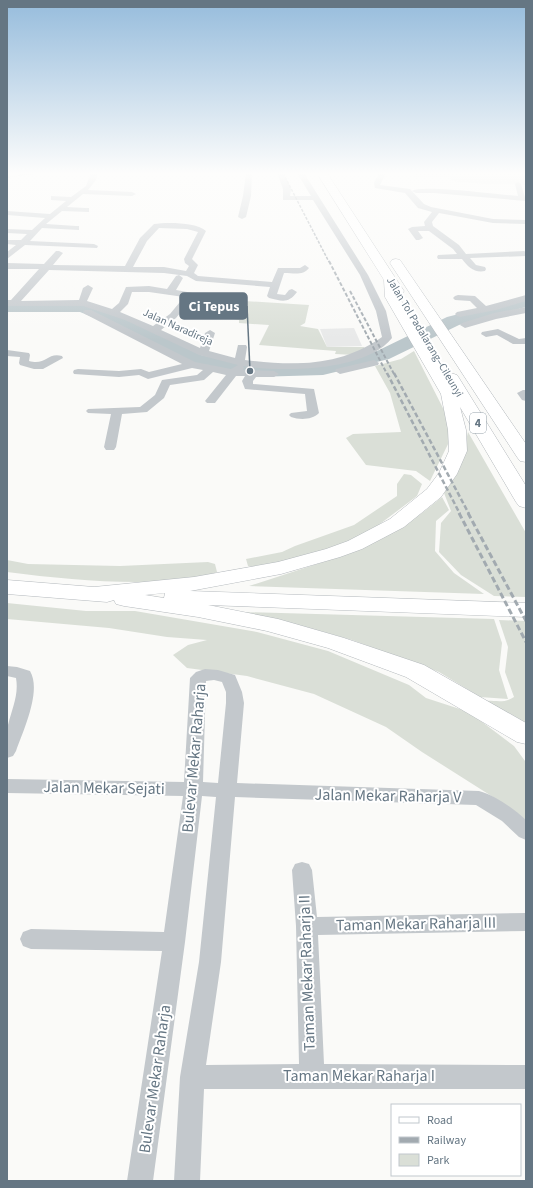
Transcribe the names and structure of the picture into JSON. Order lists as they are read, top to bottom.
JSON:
{
  "streets": {
    "highway": ["Jalan Tol Padalarang–Cileunyi", "4"],
    "street": [
      "Jalan Naradireja",
      "Bulevar Mekar Raharja",
      "Jalan Mekar Sejati",
      "Jalan Mekar Raharja V",
      "Taman Mekar Raharja III",
      "Taman Mekar Raharja II",
      "Taman Mekar Raharja I"
    ]
  },
  "crossings": [
    ["Bulevar Mekar Raharja", "Jalan Mekar Sejati"],
    ["Bulevar Mekar Raharja", "Jalan Mekar Raharja V"],
    ["Bulevar Mekar Raharja", "Taman Mekar Raharja I"],
    ["Jalan Mekar Sejati", "Jalan Mekar Raharja V"],
    ["Taman Mekar Raharja III", "Taman Mekar Raharja II"],
    ["Taman Mekar Raharja II", "Taman Mekar Raharja I"]
  ],
  "places": ["Ci Tepus"],
  "legend": ["Road", "Railway", "Park"]
}
